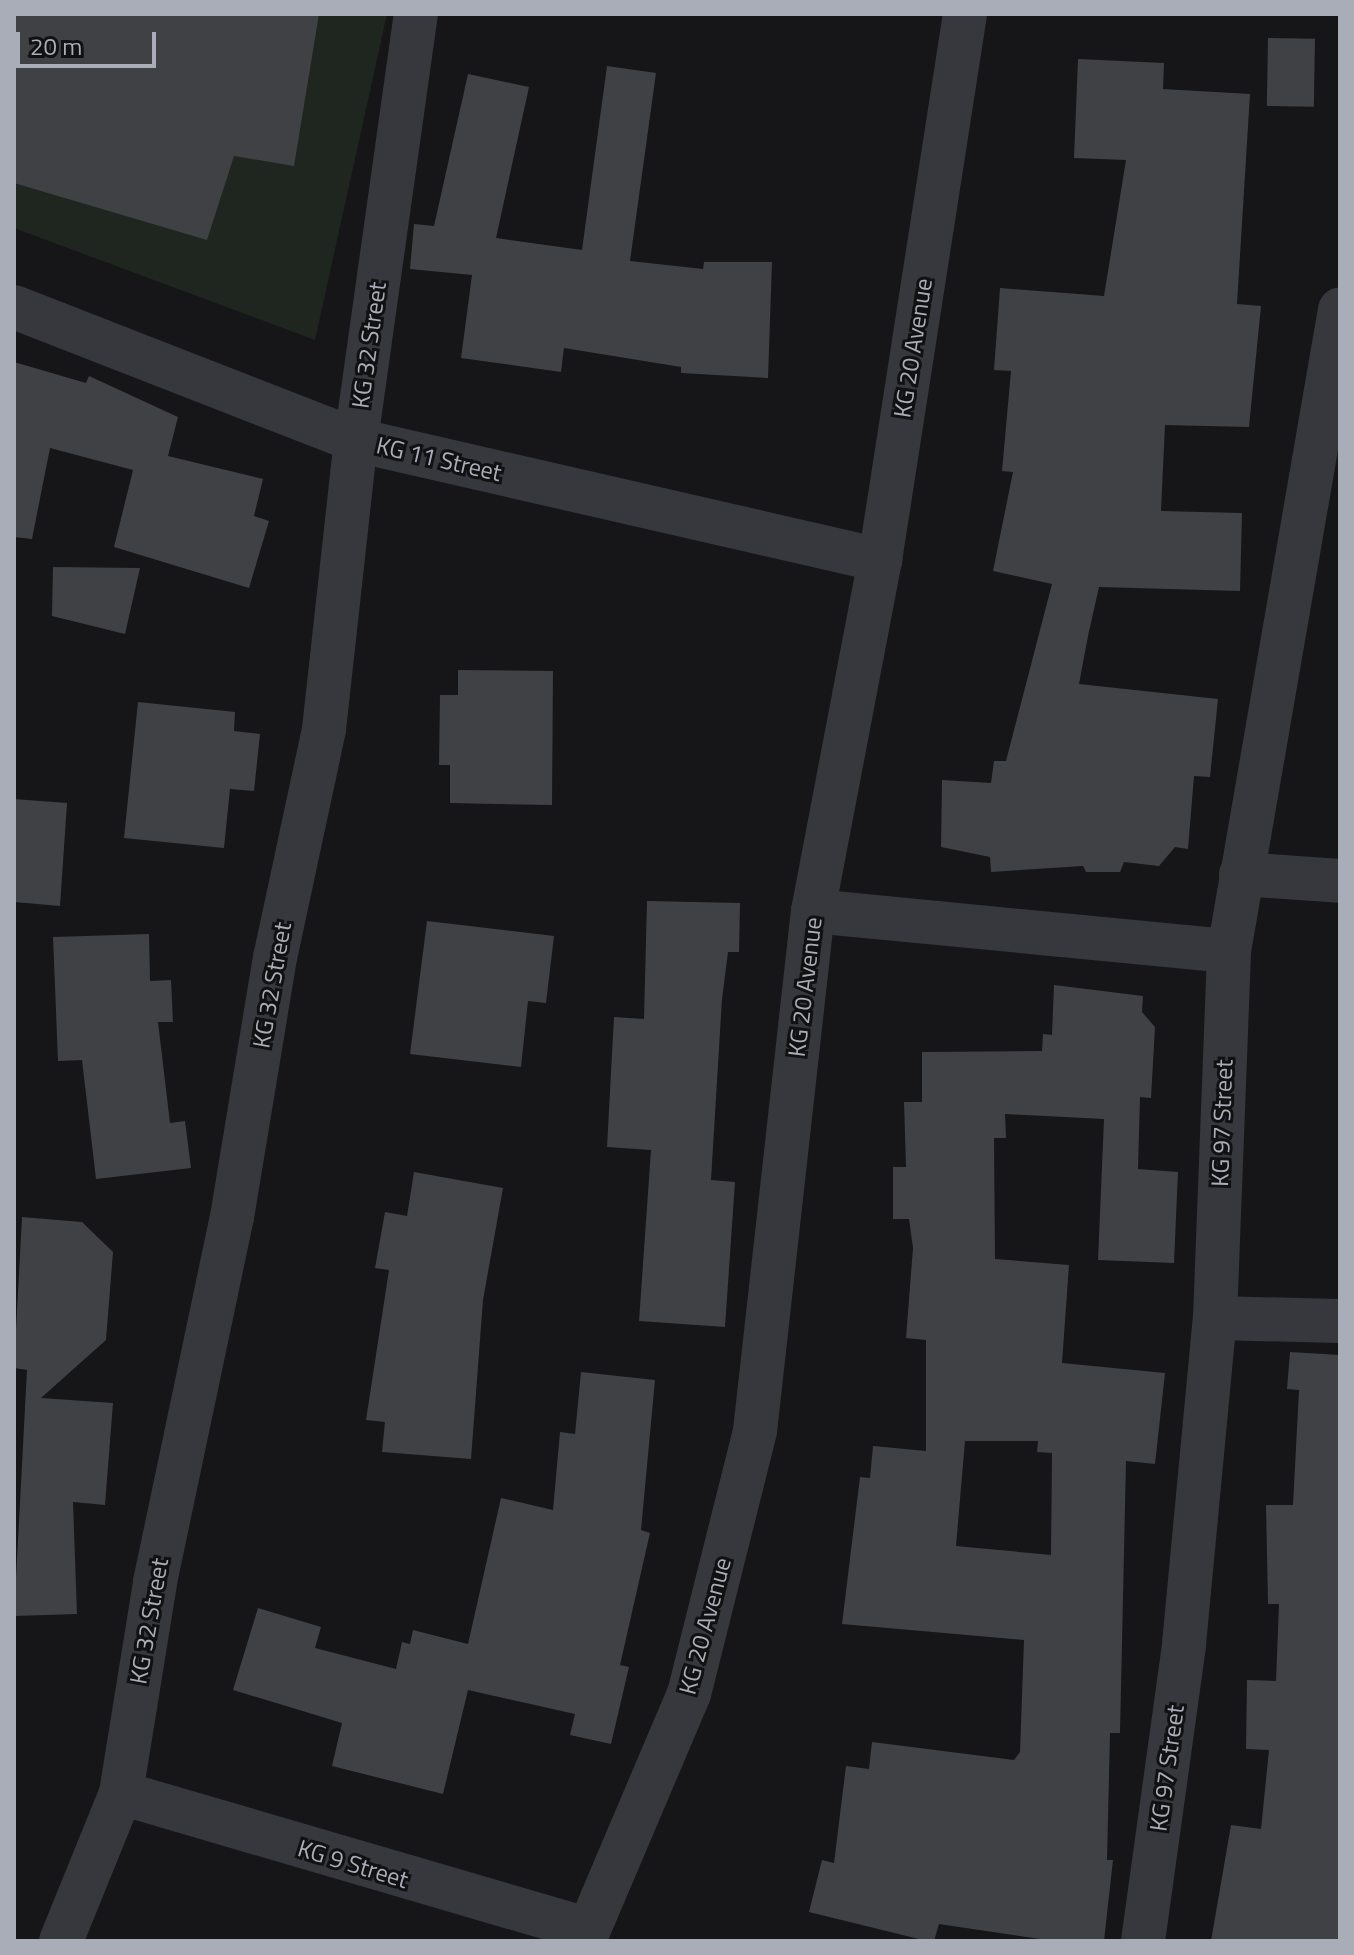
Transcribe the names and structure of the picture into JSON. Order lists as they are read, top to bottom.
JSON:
{
  "streets": {
    "street": [
      "KG 32 Street",
      "KG 20 Avenue",
      "KG 11 Street",
      "KG 97 Street",
      "KG 9 Street"
    ]
  },
  "crossings": [
    ["KG 32 Street", "KG 11 Street"],
    ["KG 32 Street", "KG 9 Street"],
    ["KG 20 Avenue", "KG 11 Street"],
    ["KG 20 Avenue", "KG 9 Street"]
  ],
  "scale_bar": "20 m"
}
